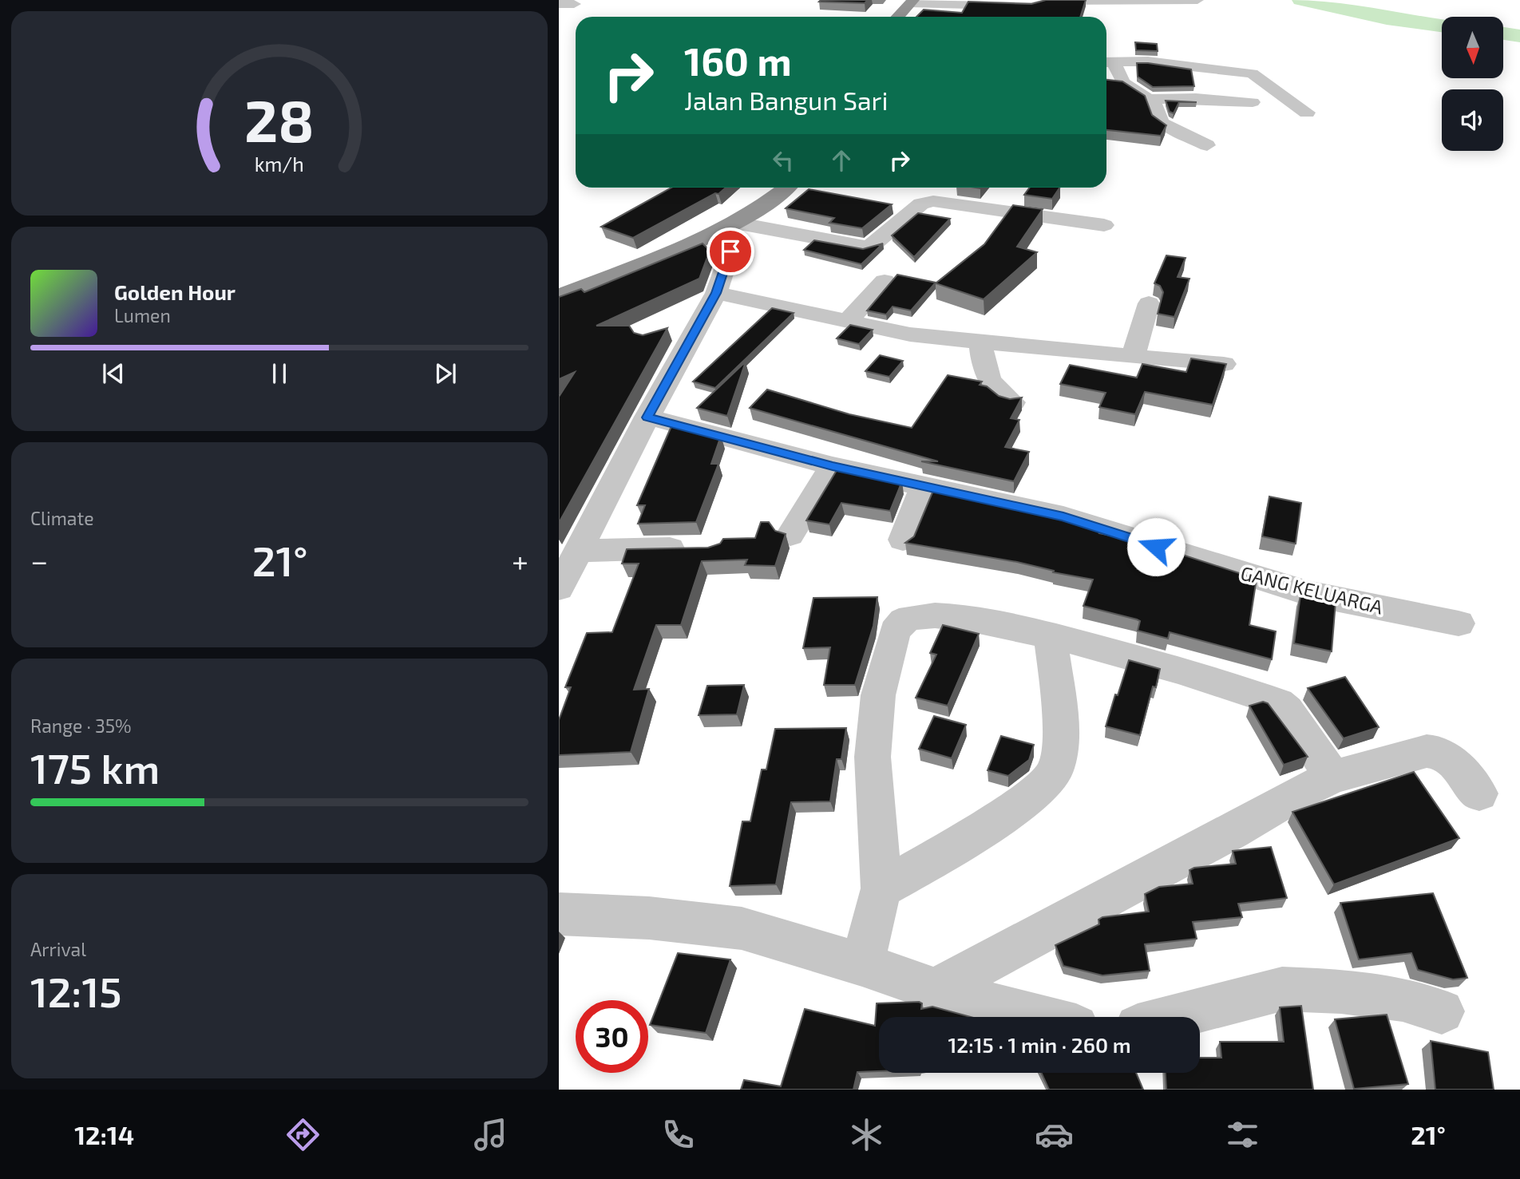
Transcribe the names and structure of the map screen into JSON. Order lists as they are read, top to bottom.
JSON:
{
  "streets": {
    "street": ["GANG KELUARGA"]
  },
  "north": "bottom",
  "page": {
    "turn": ["160 m", "Jalan Bangun Sari"],
    "song": ["Golden Hour", "Lumen"],
    "tile": [
      "Climate",
      ["Range · 35%", "175 km"],
      ["Arrival", "12:15"]
    ],
    "heat": ["−", "21°", "+"],
    "limit": "30",
    "trip": "12:15 · 1 min · 260 m",
    "tabs": ["12:14", "21°"],
    "gauge": ["28", "km/h"]
  }
}
